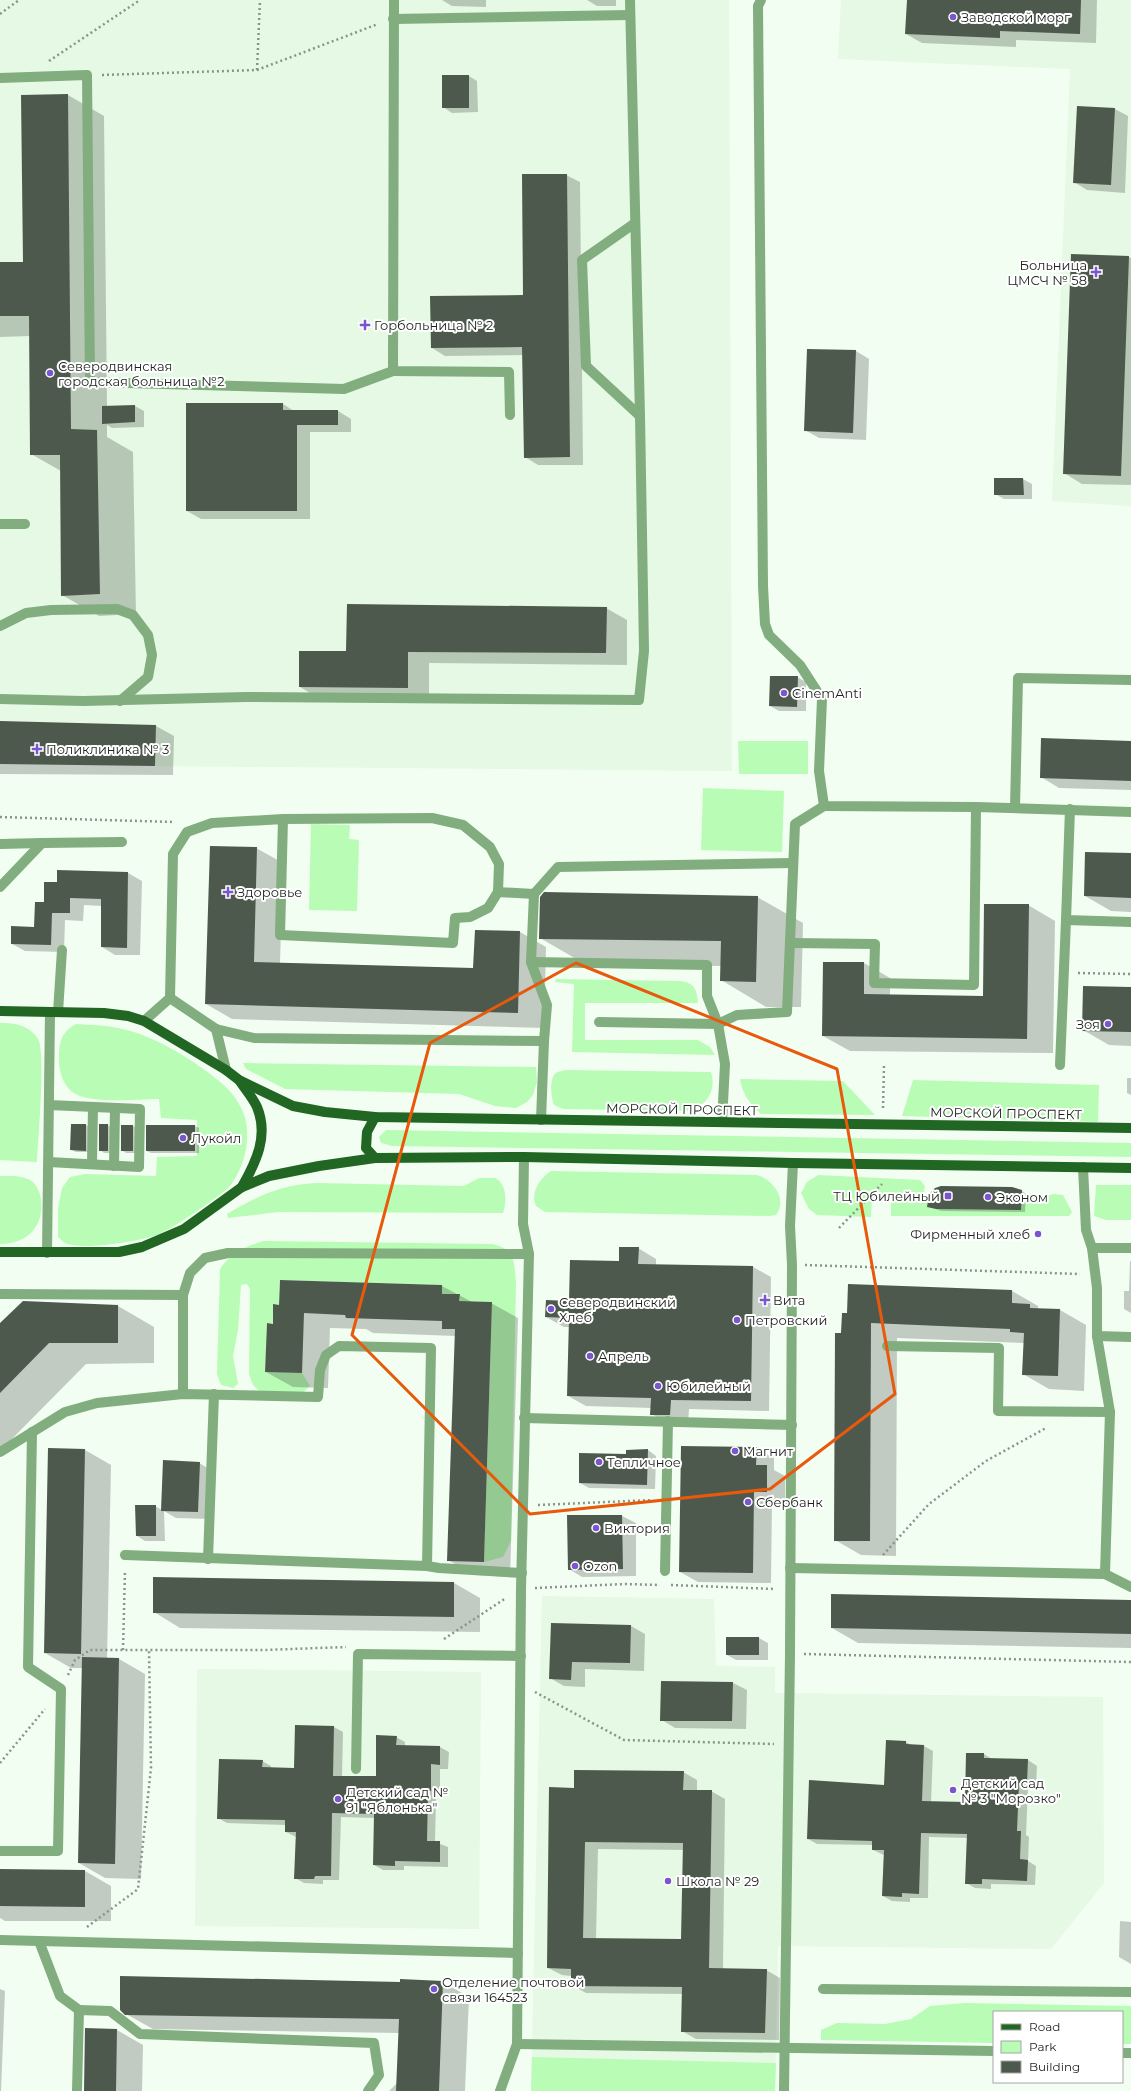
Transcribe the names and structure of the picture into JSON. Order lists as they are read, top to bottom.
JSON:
{
  "streets": {
    "main road": ["МОРСКОЙ ПРОСПЕКТ"]
  },
  "places": {
    "other": [
      "Заводской морг",
      "Северодвинская городская больница №2",
      "CinemAnti",
      "Зоя",
      "Лукойл",
      "Эконом",
      "Фирменный хлеб",
      "Северодвинский Хлеб",
      "Петровский",
      "Апрель",
      "Юбилейный",
      "Магнит",
      "Тепличное",
      "Сбербанк",
      "Виктория",
      "Ozon",
      "Детский сад № 3 \"Морозко\"",
      "Детский сад № 91 \"Яблонька\"",
      "Школа № 29",
      "Отделение почтовой связи 164523"
    ],
    "health": [
      "Больница ЦМСЧ № 58",
      "Горбольница № 2",
      "Поликлиника № 3",
      "Здоровье",
      "Вита"
    ],
    "transit": ["ТЦ Юбилейный"]
  },
  "legend": ["Road", "Park", "Building"]
}
